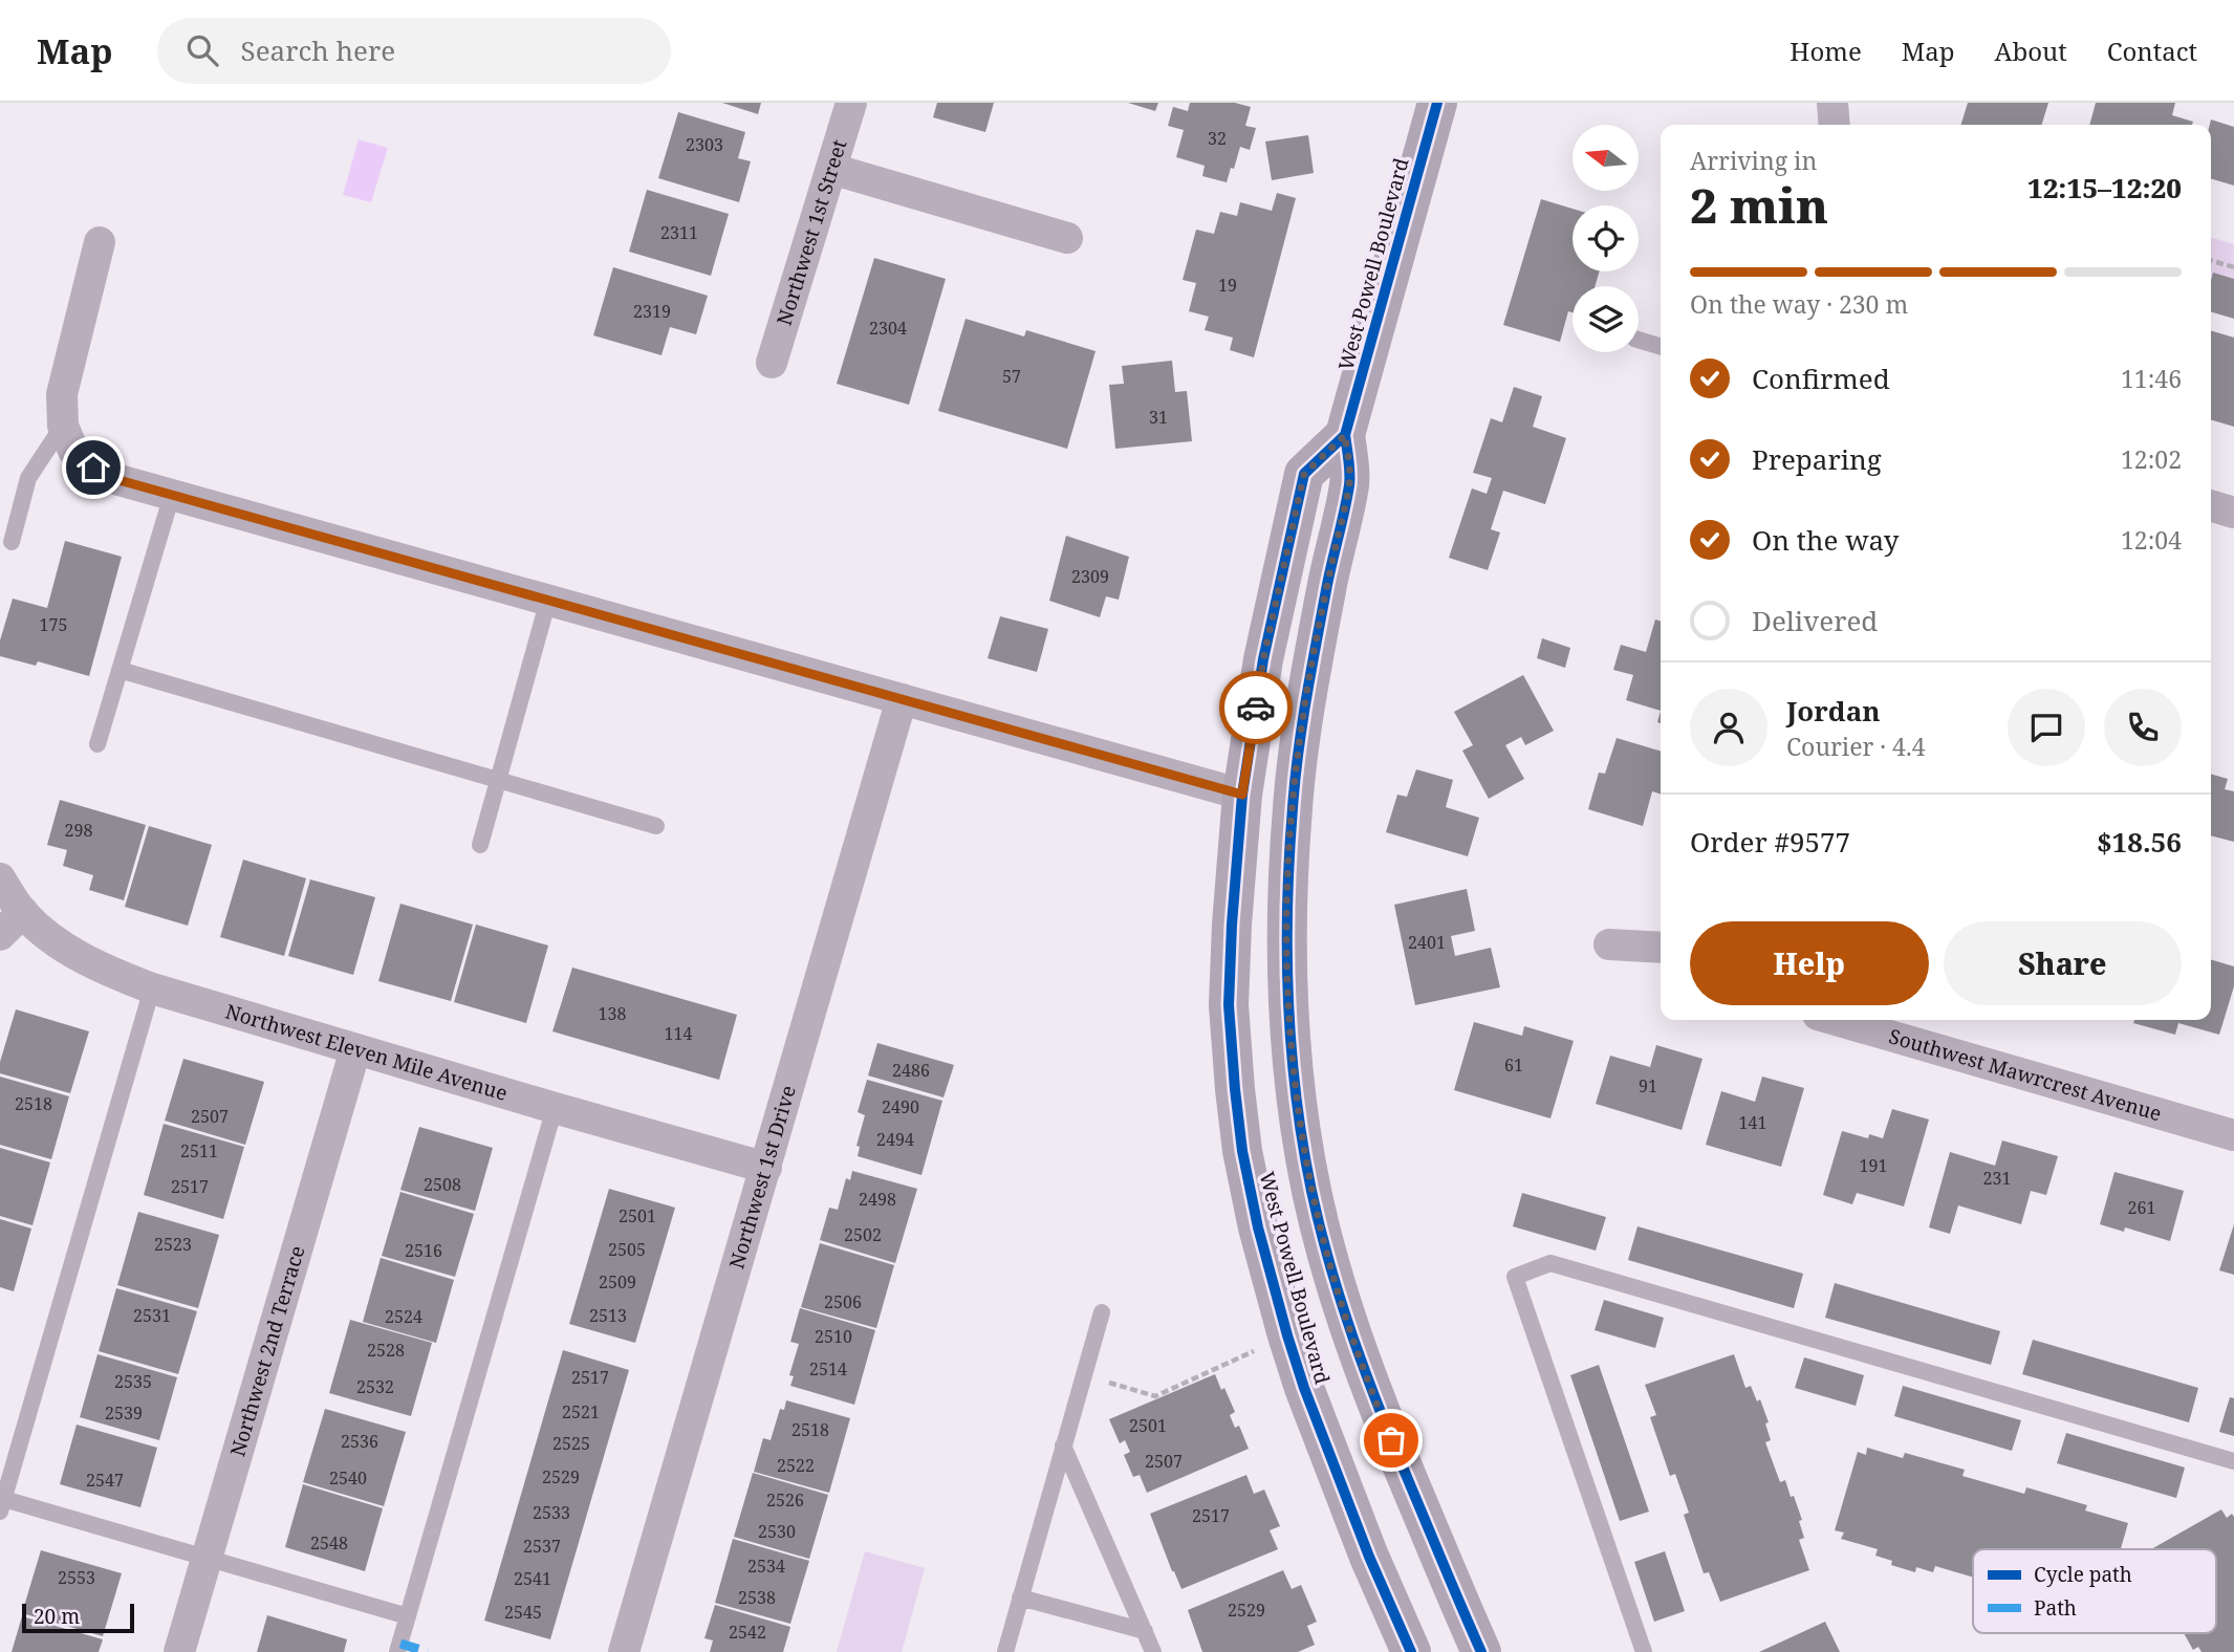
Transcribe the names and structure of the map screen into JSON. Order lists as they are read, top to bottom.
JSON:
{
  "streets": {
    "main road": ["West Powell Boulevard"],
    "street": [
      "Northwest 1st Street",
      "Northwest Eleven Mile Avenue",
      "Southwest Mawrcrest Avenue",
      "Northwest 1st Drive",
      "Northwest 2nd Terrace"
    ]
  },
  "crossings": [
    ["Northwest Eleven Mile Avenue", "Northwest 1st Drive"],
    ["Northwest Eleven Mile Avenue", "Northwest 2nd Terrace"]
  ],
  "house_numbers": [
    "32",
    "2303",
    "2311",
    "19",
    "2319",
    "2304",
    "57",
    "31",
    "2309",
    "175",
    "298",
    "2401",
    "138",
    "114",
    "61",
    "2486",
    "91",
    "2518",
    "2490",
    "2507",
    "141",
    "2494",
    "2511",
    "191",
    "231",
    "2508",
    "2517",
    "2498",
    "261",
    "2501",
    "2502",
    "2523",
    "2505",
    "2516",
    "2509",
    "2506",
    "2531",
    "2513",
    "2524",
    "2510",
    "2528",
    "2514",
    "2517",
    "2535",
    "2532",
    "2521",
    "2539",
    "2501",
    "2518",
    "2536",
    "2525",
    "2507",
    "2522",
    "2529",
    "2540",
    "2547",
    "2526",
    "2533",
    "2517",
    "2530",
    "2548",
    "2537",
    "2534",
    "2553",
    "2541",
    "2538",
    "2529",
    "2545",
    "2542"
  ],
  "legend": ["Cycle path", "Path"],
  "scale_bar": "20 m",
  "north": "left",
  "page": {
    "header": "Map",
    "search": "Search here",
    "nav": [
      "Home",
      "Map",
      "About",
      "Contact"
    ],
    "heading": ["2 min", "Arriving in", "12:15–12:20"],
    "panel": [
      "Jordan",
      "Courier · 4.4",
      "Order #9577",
      "$18.56"
    ],
    "bar": "On the way · 230 m",
    "list": [
      ["Confirmed", "11:46"],
      ["Preparing", "12:02"],
      ["On the way", "12:04"],
      "Delivered"
    ],
    "buttons": ["Help", "Share"],
    "scale": "20 m"
  }
}
